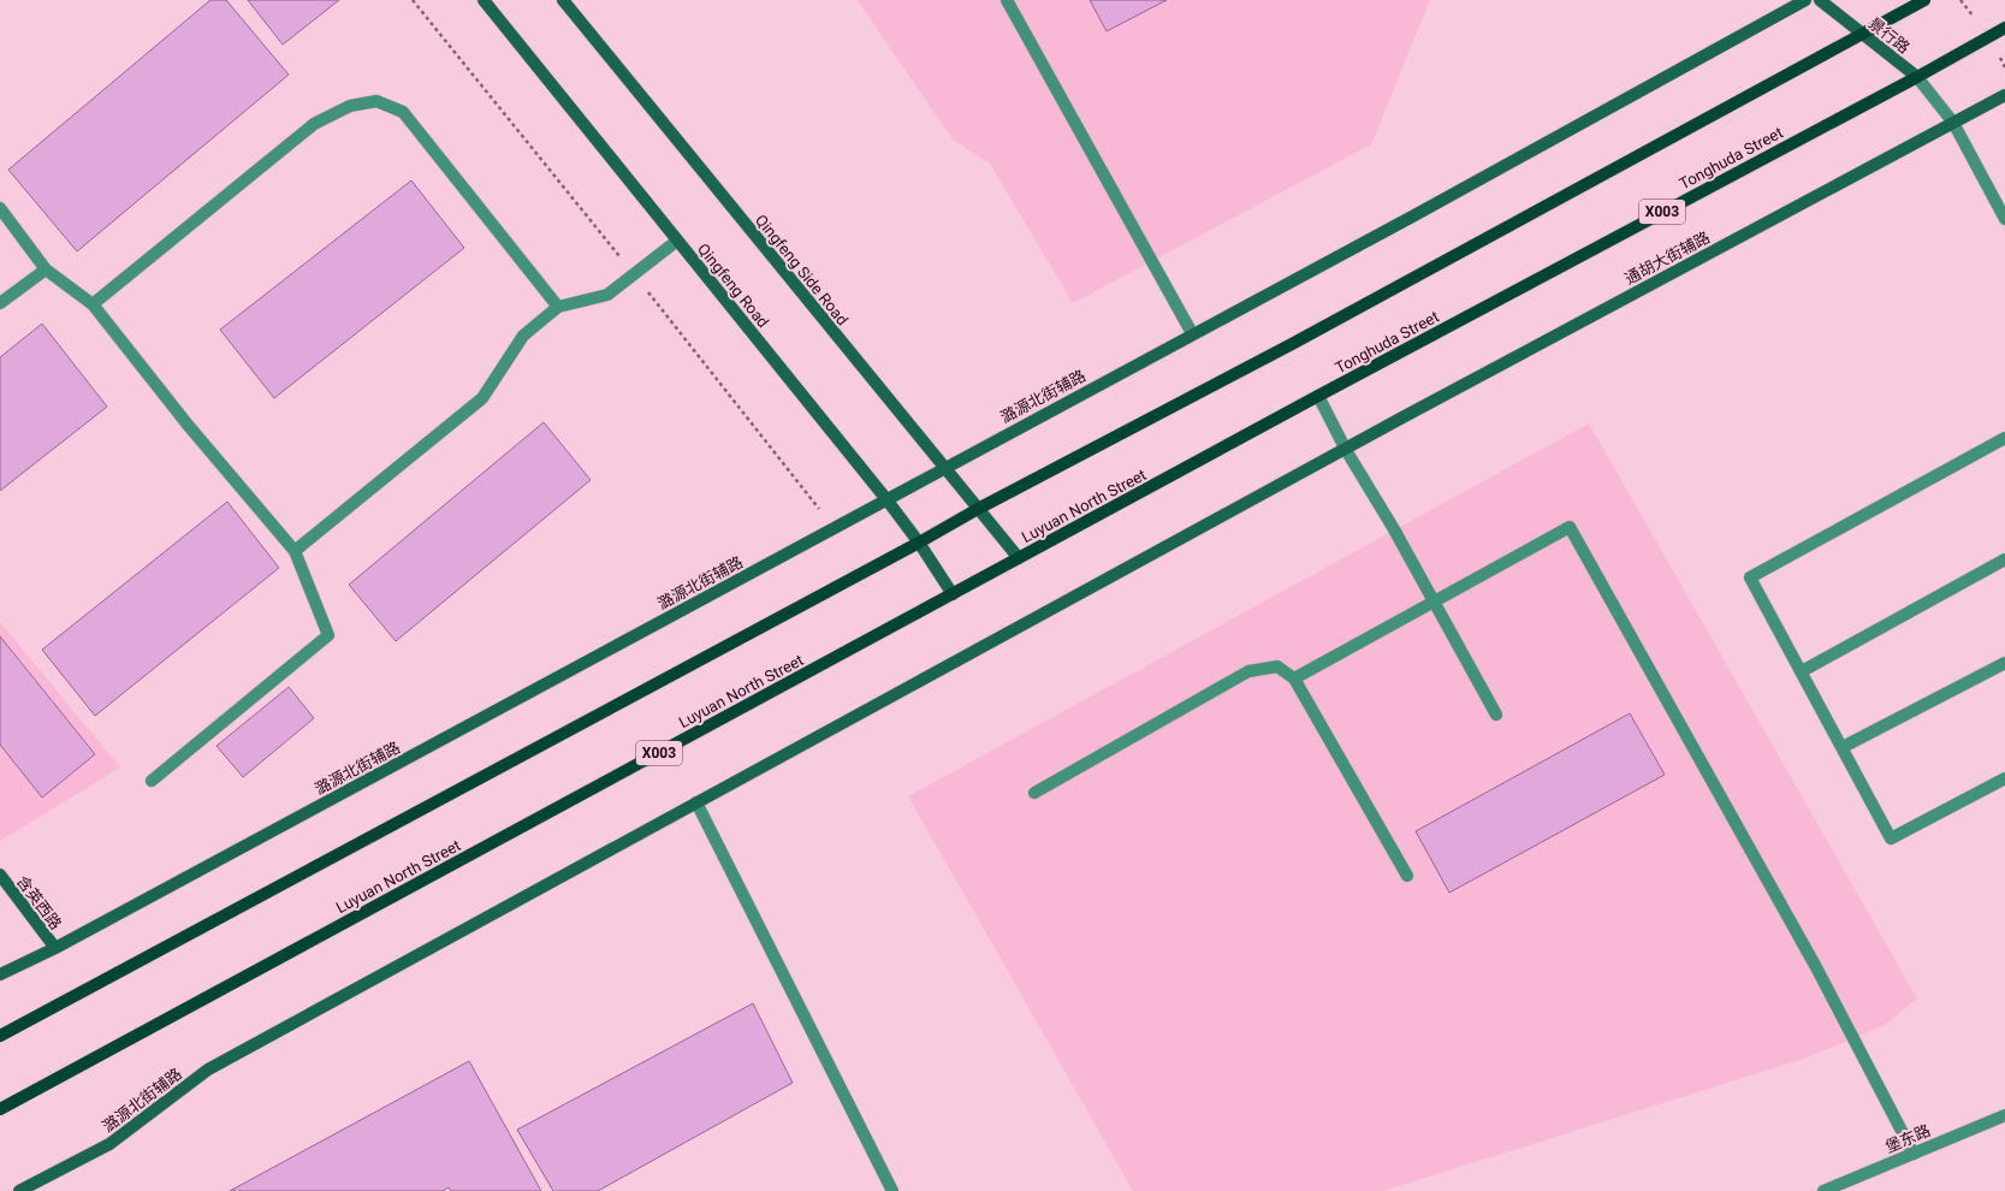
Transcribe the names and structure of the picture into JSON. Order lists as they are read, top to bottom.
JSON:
{
  "streets": {
    "main road": ["Tonghuda Street", "X003", "Luyuan North Street"],
    "street": [
      "景行路",
      "通胡大街辅路",
      "Qingfeng Side Road",
      "Qingfeng Road",
      "潞源北街辅路",
      "含英西路",
      "堡东路"
    ]
  },
  "crossings": [
    ["景行路", "Tonghuda Street"],
    ["Tonghuda Street", "Luyuan North Street"],
    ["通胡大街辅路", "潞源北街辅路"],
    ["Qingfeng Side Road", "潞源北街辅路"],
    ["Qingfeng Side Road", "Luyuan North Street"],
    ["Qingfeng Road", "潞源北街辅路"],
    ["Qingfeng Road", "Luyuan North Street"],
    ["潞源北街辅路", "含英西路"]
  ]
}
